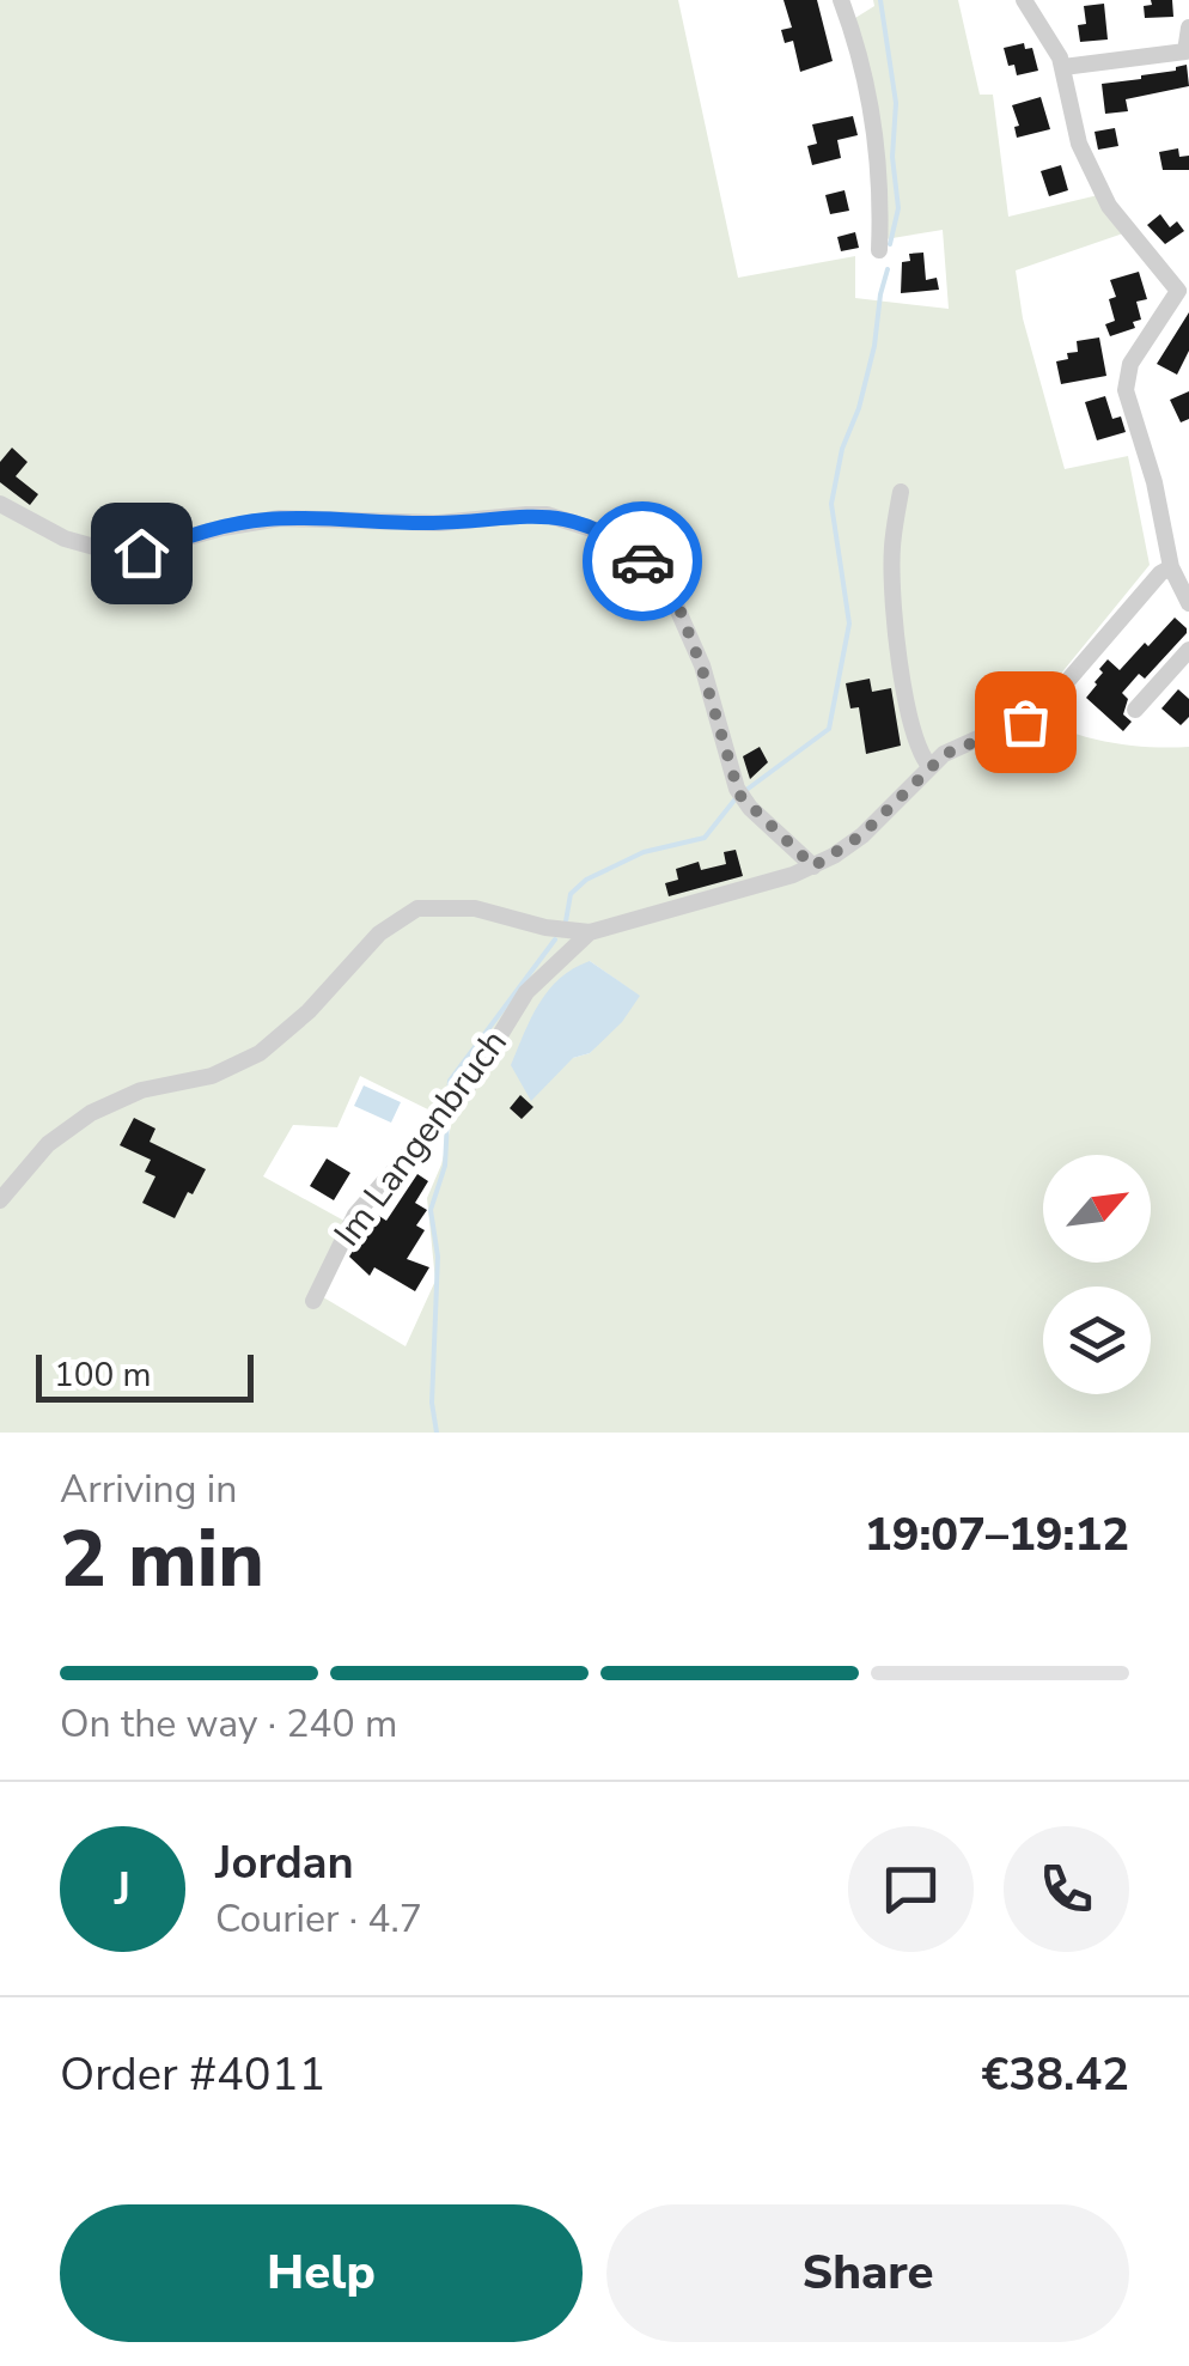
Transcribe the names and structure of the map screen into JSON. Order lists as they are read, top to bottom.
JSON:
{
  "streets": {
    "street": ["Im Langenbruch"]
  },
  "scale_bar": "100 m",
  "north": "top right",
  "page": {
    "scale": "100 m",
    "heading": ["2 min", "Arriving in", "19:07–19:12"],
    "panel": [
      "Jordan",
      "Courier · 4.7",
      "Order #4011",
      "€38.42"
    ],
    "bar": "On the way · 240 m",
    "round": "J",
    "buttons": ["Help", "Share"]
  }
}
